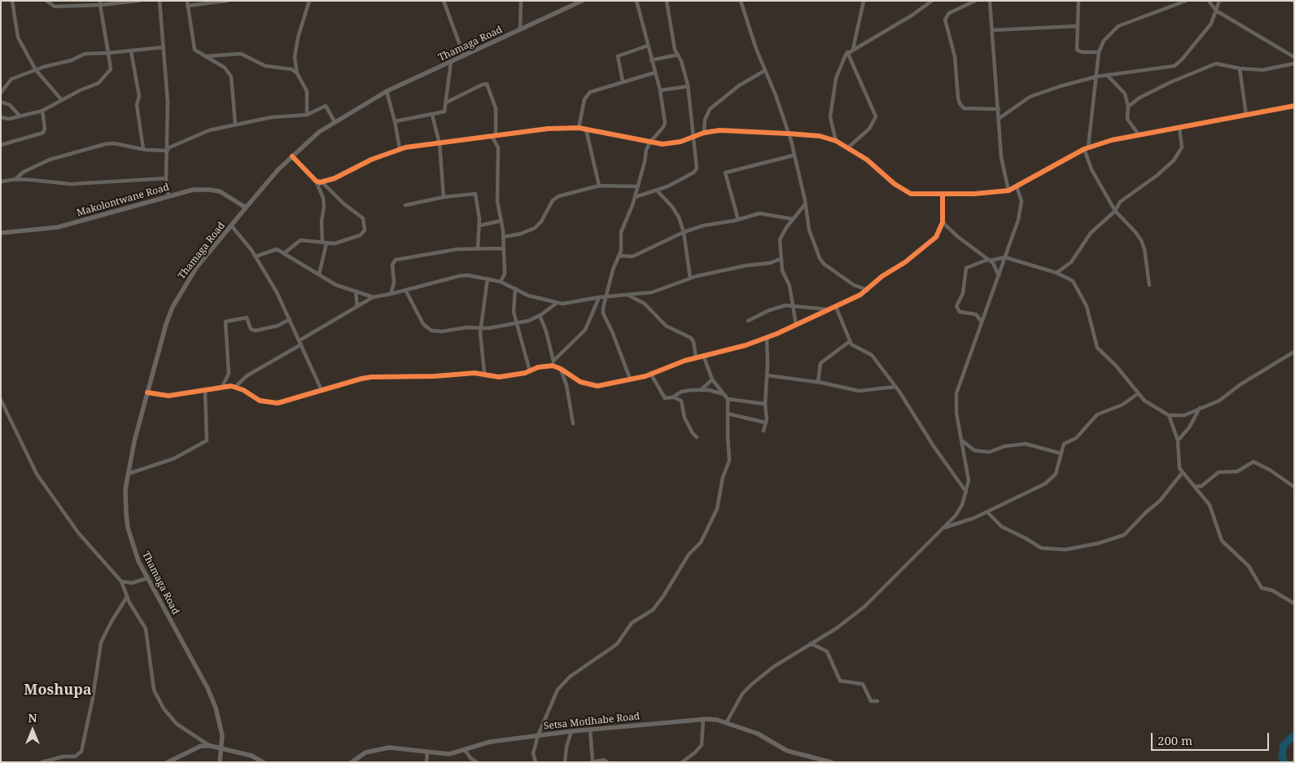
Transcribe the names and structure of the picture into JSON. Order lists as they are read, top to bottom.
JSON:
{
  "streets": {
    "main road": ["Thamaga Road", "Makolontwane Road", "Setsa Motlhabe Road"]
  },
  "crossings": [
    ["Thamaga Road", "Makolontwane Road"]
  ],
  "districts": ["Moshupa"],
  "scale_bar": "200 m",
  "north": "top"
}
